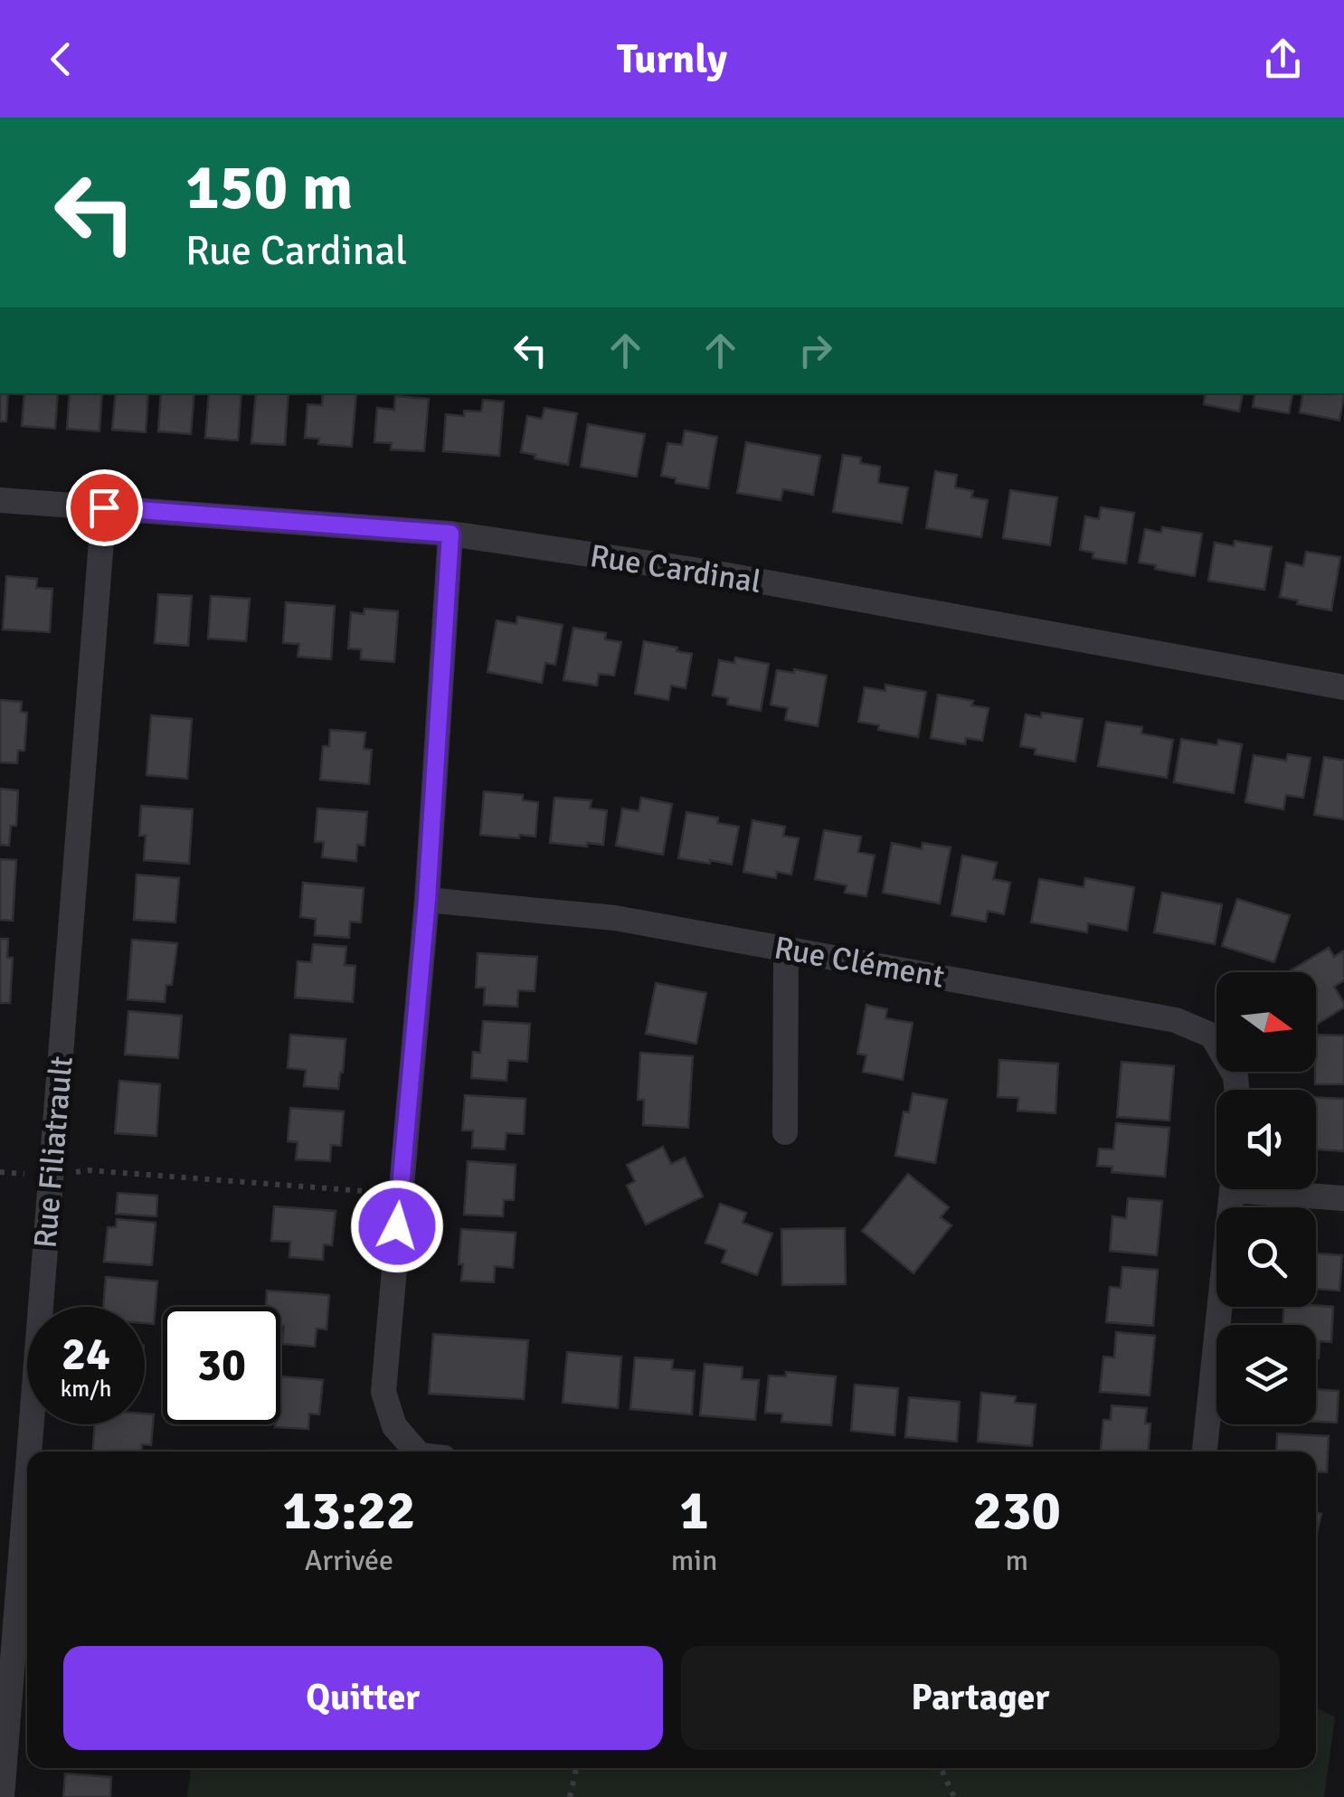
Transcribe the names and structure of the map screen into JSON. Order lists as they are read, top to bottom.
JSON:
{
  "streets": {
    "street": ["Rue Cardinal", "Rue Clément", "Rue Filiatrault"]
  },
  "crossings": [
    ["Rue Cardinal", "Rue Filiatrault"]
  ],
  "north": "right",
  "page": {
    "header": "Turnly",
    "turn": ["150 m", "Rue Cardinal"],
    "speed": "24 km/h",
    "limit": "30",
    "eta": [
      "13:22",
      "Arrivée",
      "1",
      "min",
      "230",
      "m"
    ],
    "buttons": ["Quitter", "Partager"]
  }
}
